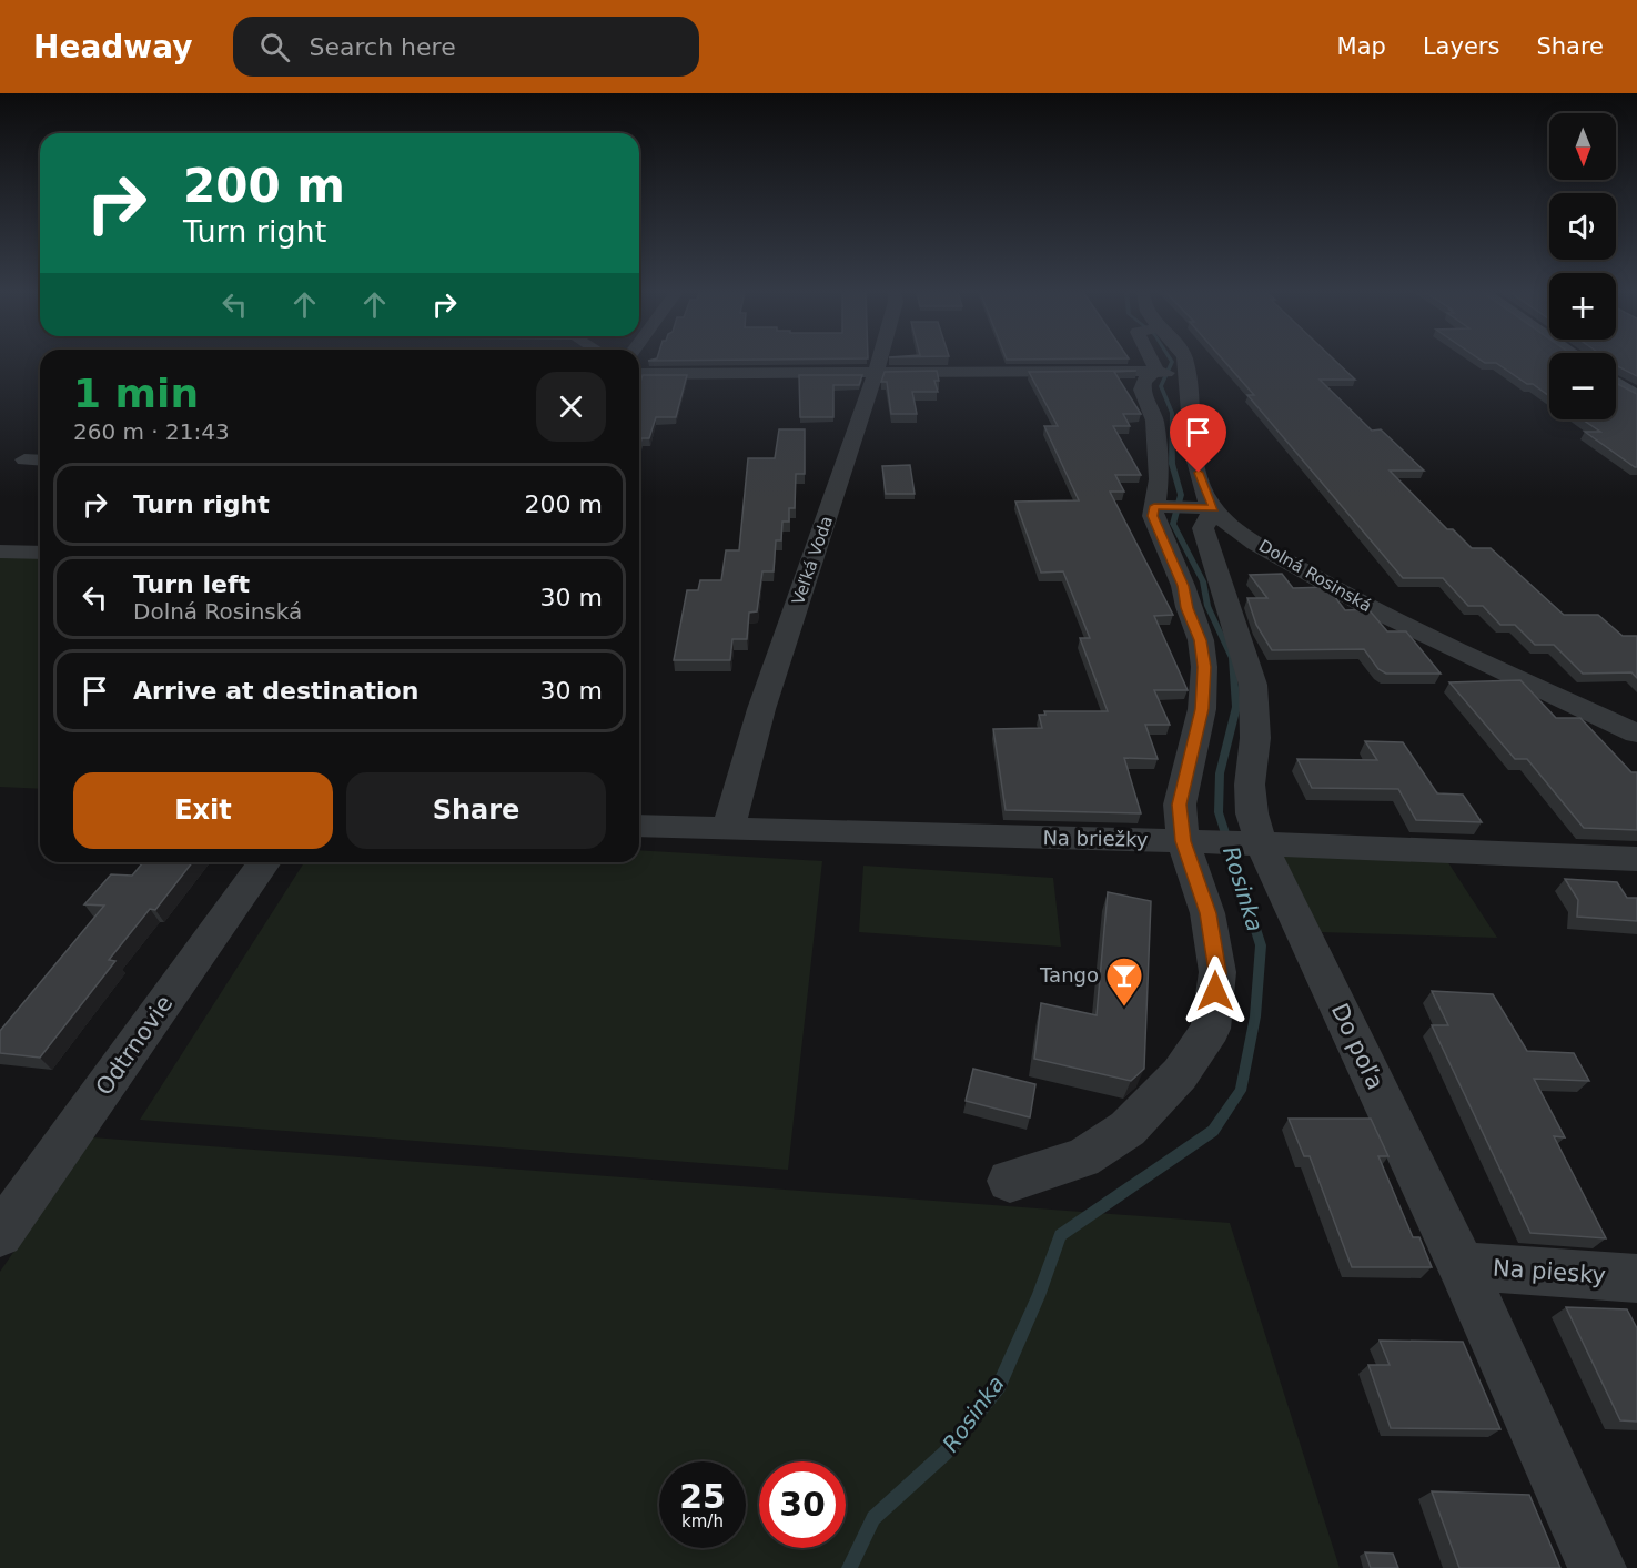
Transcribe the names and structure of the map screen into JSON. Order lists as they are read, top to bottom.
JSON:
{
  "streets": {
    "street": [
      "Veľká Voda",
      "Dolná Rosinská",
      "Na briežky",
      "Odtrnovie",
      "Do poľa",
      "Na piesky"
    ]
  },
  "crossings": [
    ["Veľká Voda", "Na briežky"],
    ["Dolná Rosinská", "Do poľa"],
    ["Na briežky", "Do poľa"],
    ["Do poľa", "Na piesky"]
  ],
  "water": ["Rosinka"],
  "places": {
    "bar": ["Tango"]
  },
  "north": "bottom",
  "page": {
    "header": "Headway",
    "search": "Search here",
    "nav": ["Map", "Layers", "Share"],
    "map_buttons": ["+", "−"],
    "turn": ["200 m", "Turn right"],
    "heading": ["1 min", "260 m · 21:43"],
    "list": [
      {
        "name": "Turn right",
        "value": "200 m"
      },
      {
        "name": "Turn left",
        "note": "Dolná Rosinská",
        "value": "30 m"
      },
      {
        "name": "Arrive at destination",
        "value": "30 m"
      }
    ],
    "buttons": ["Exit", "Share"],
    "speed": "25 km/h",
    "limit": "30"
  }
}
